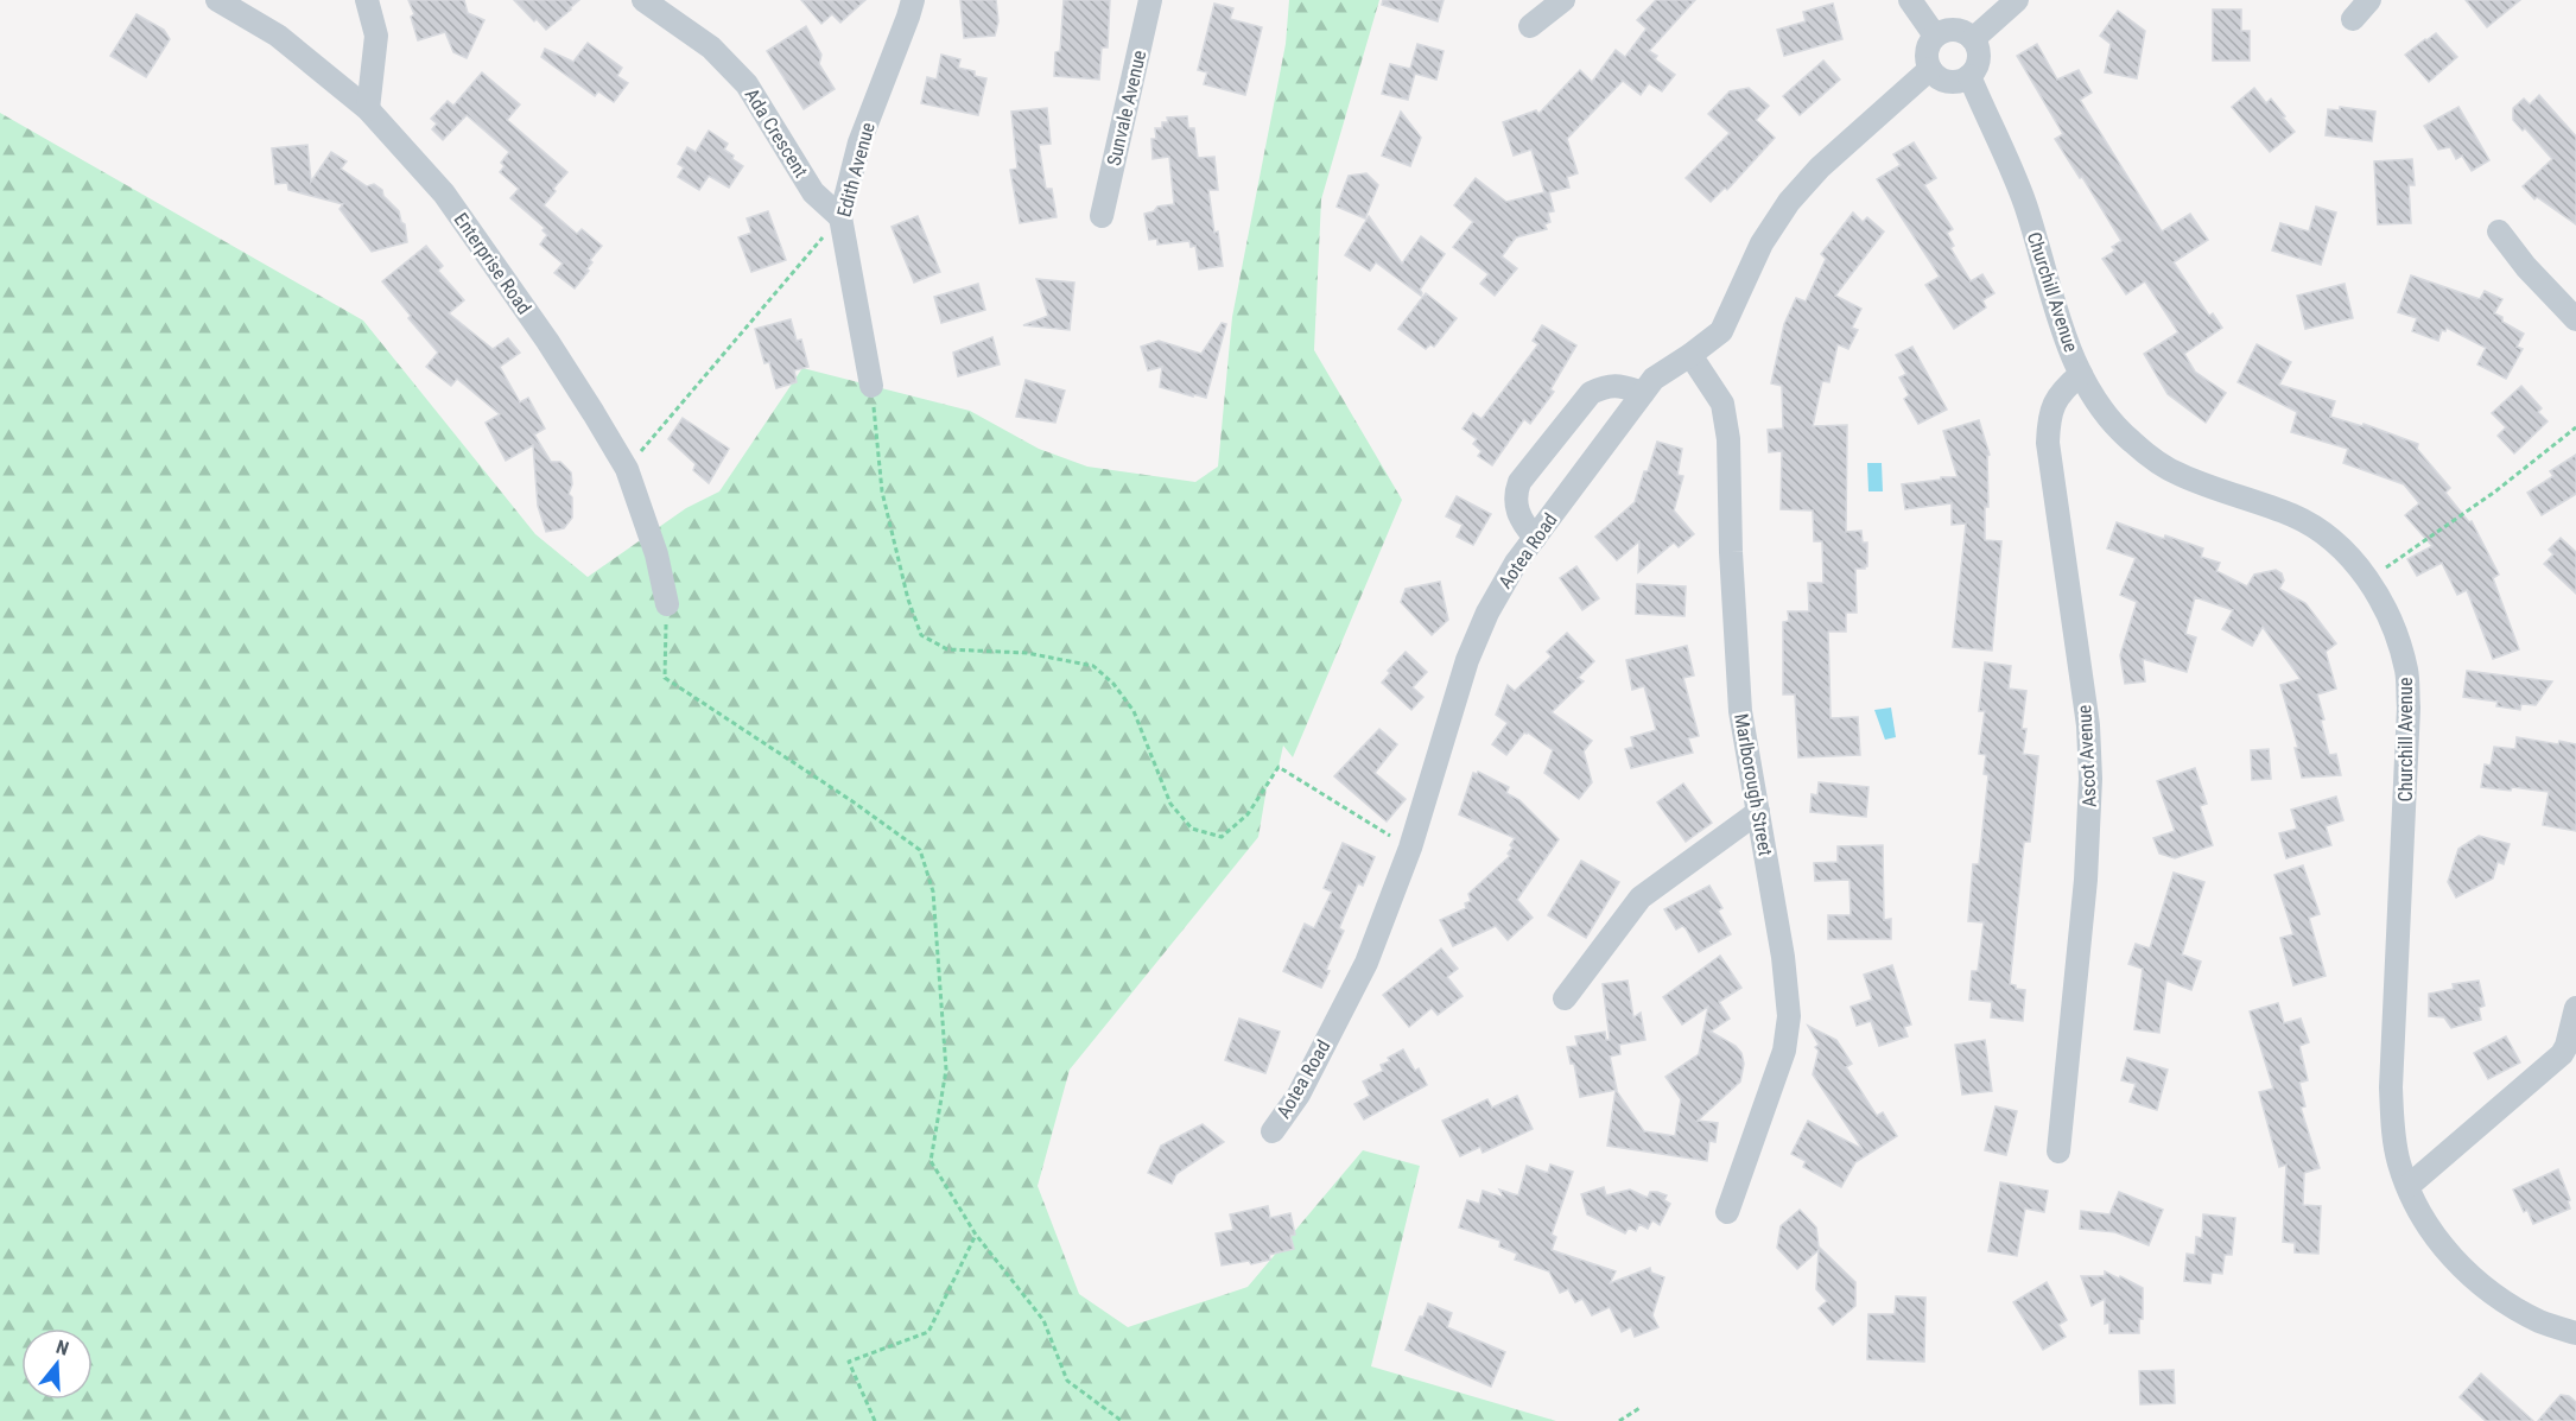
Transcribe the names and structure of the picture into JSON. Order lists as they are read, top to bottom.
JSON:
{
  "streets": {
    "street": [
      "Sunvale Avenue",
      "Ada Crescent",
      "Edith Avenue",
      "Enterprise Road",
      "Churchill Avenue",
      "Aotea Road",
      "Ascot Avenue",
      "Marlborough Street"
    ]
  },
  "crossings": [
    ["Ada Crescent", "Edith Avenue"],
    ["Churchill Avenue", "Aotea Road"],
    ["Churchill Avenue", "Ascot Avenue"],
    ["Aotea Road", "Marlborough Street"]
  ],
  "north": "top"
}
